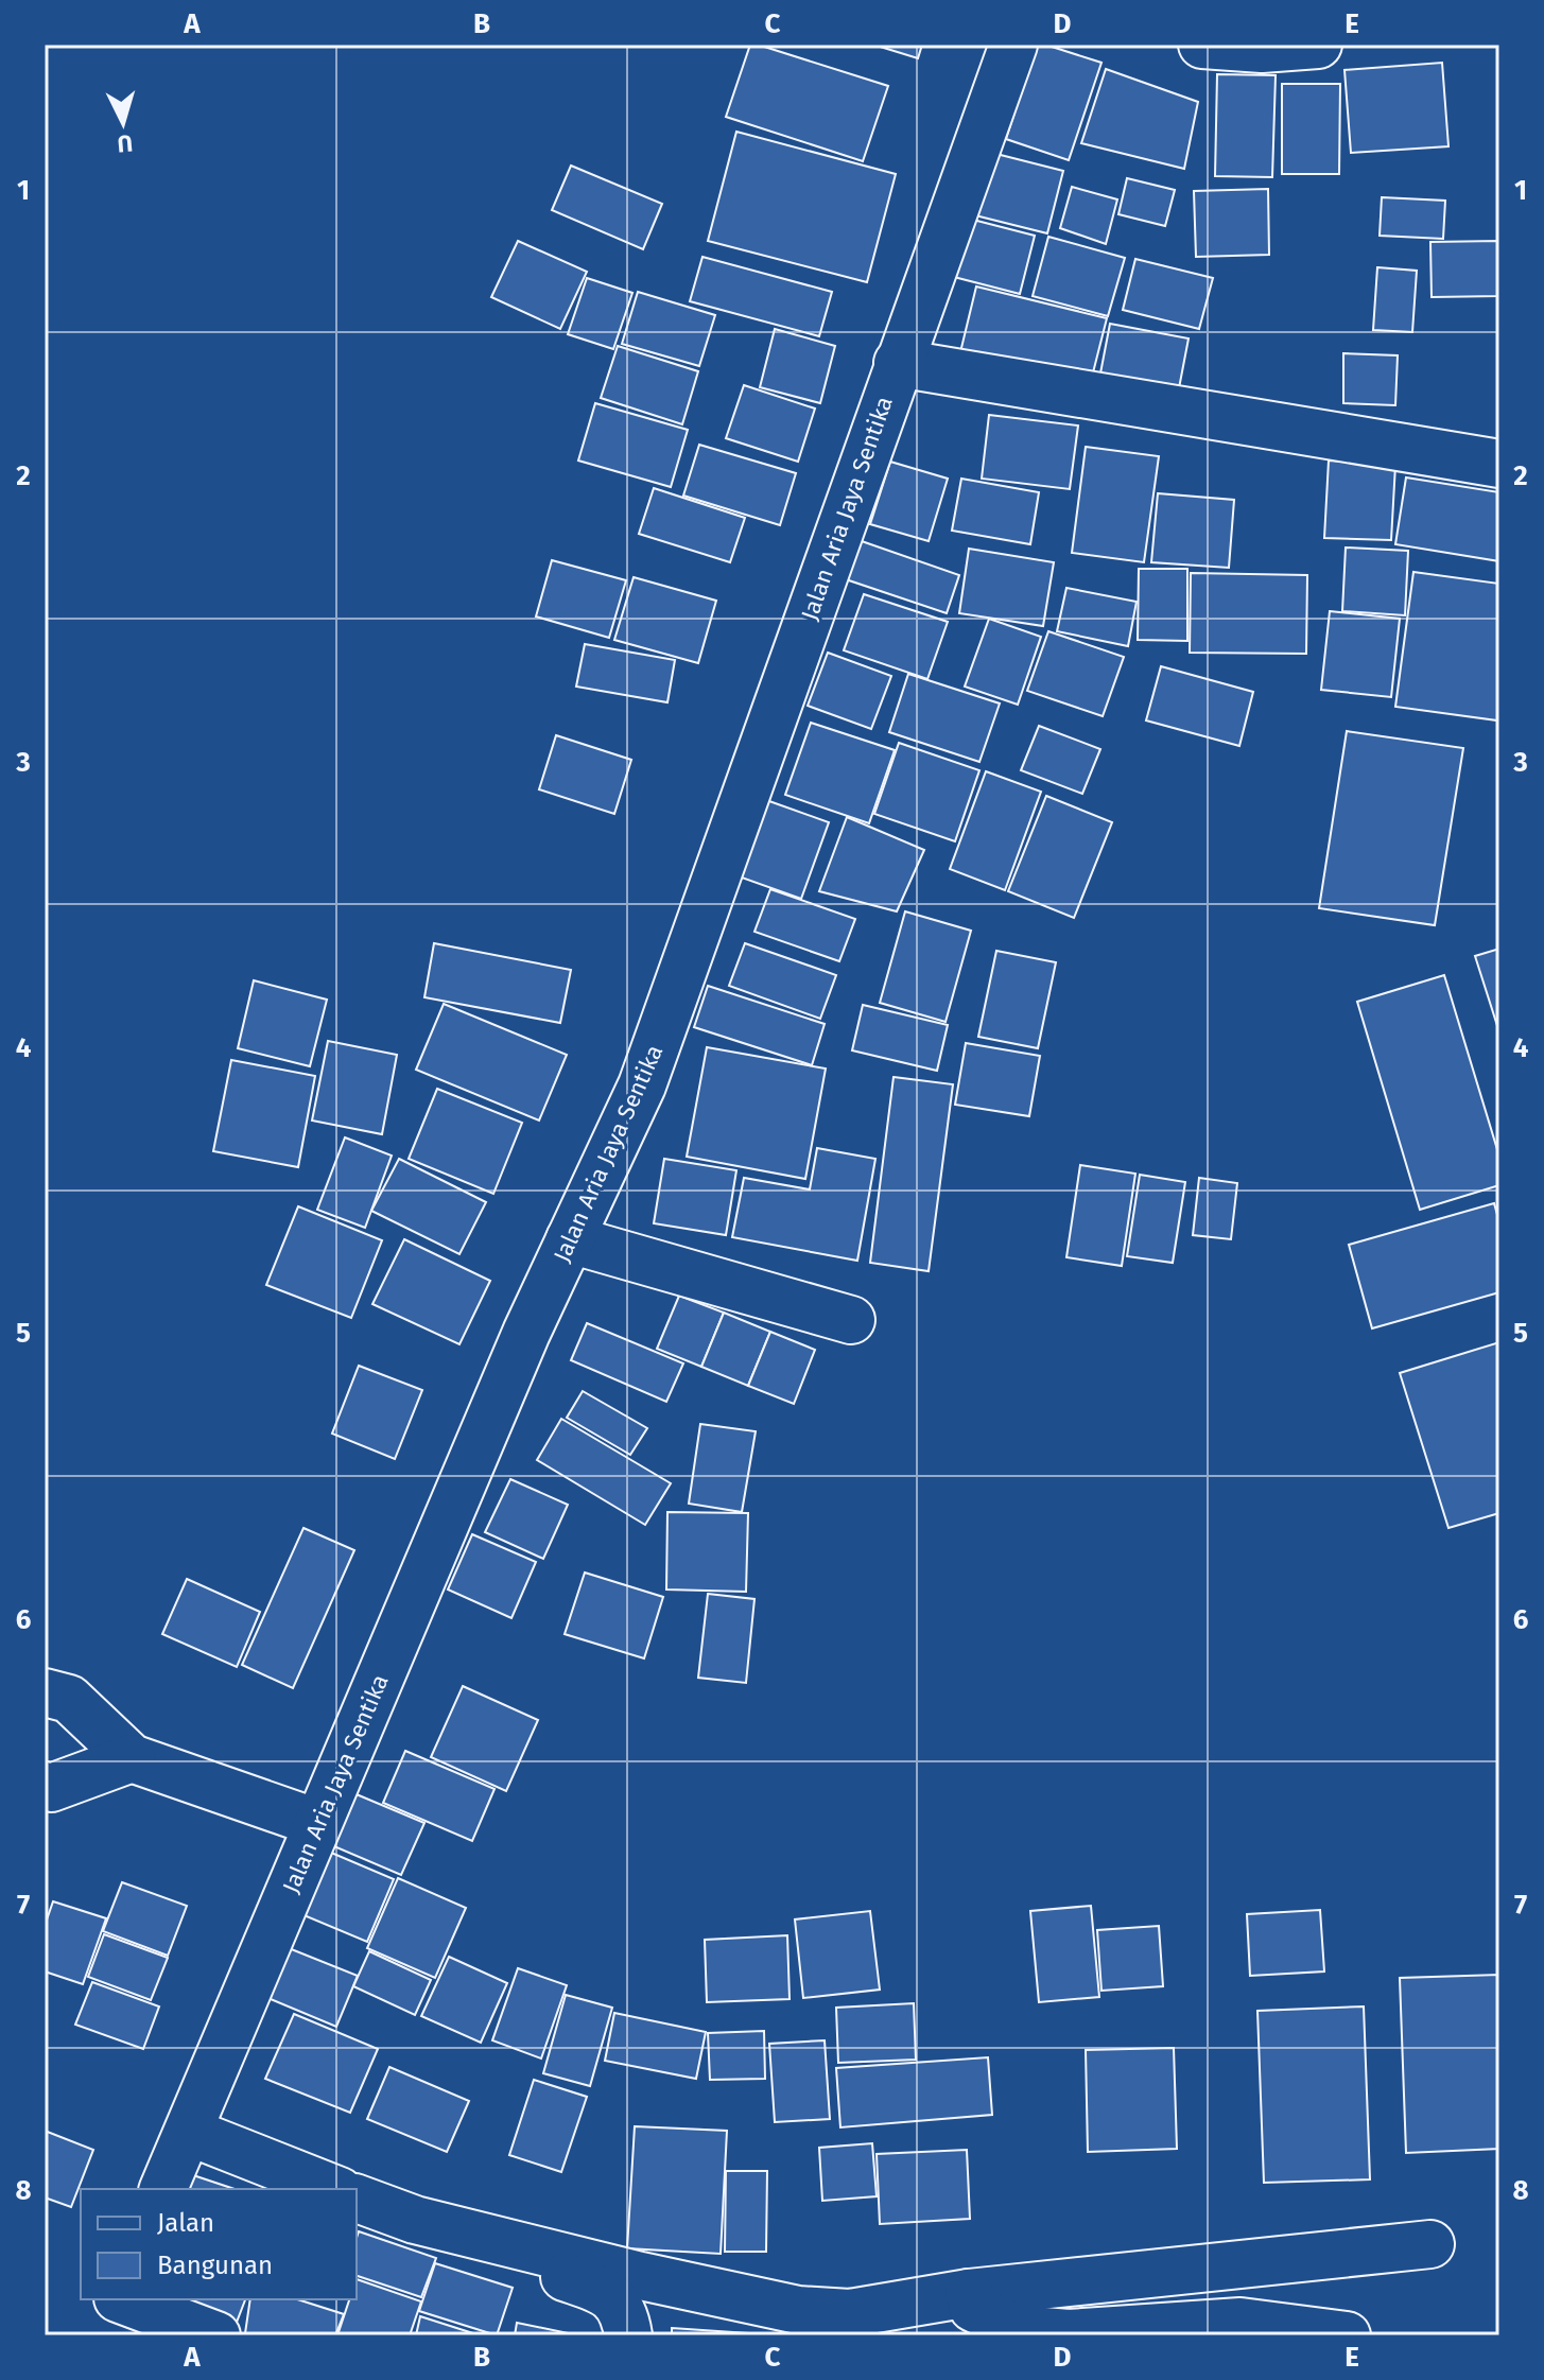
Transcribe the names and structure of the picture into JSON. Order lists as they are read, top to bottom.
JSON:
{
  "streets": {
    "street": ["Jalan Aria Jaya Sentika"]
  },
  "legend": ["Jalan", "Bangunan"],
  "north": "bottom",
  "grid": {
    "columns": [
      "A",
      "B",
      "C",
      "D",
      "E"
    ],
    "rows": [
      "1",
      "2",
      "3",
      "4",
      "5",
      "6",
      "7",
      "8"
    ]
  }
}
